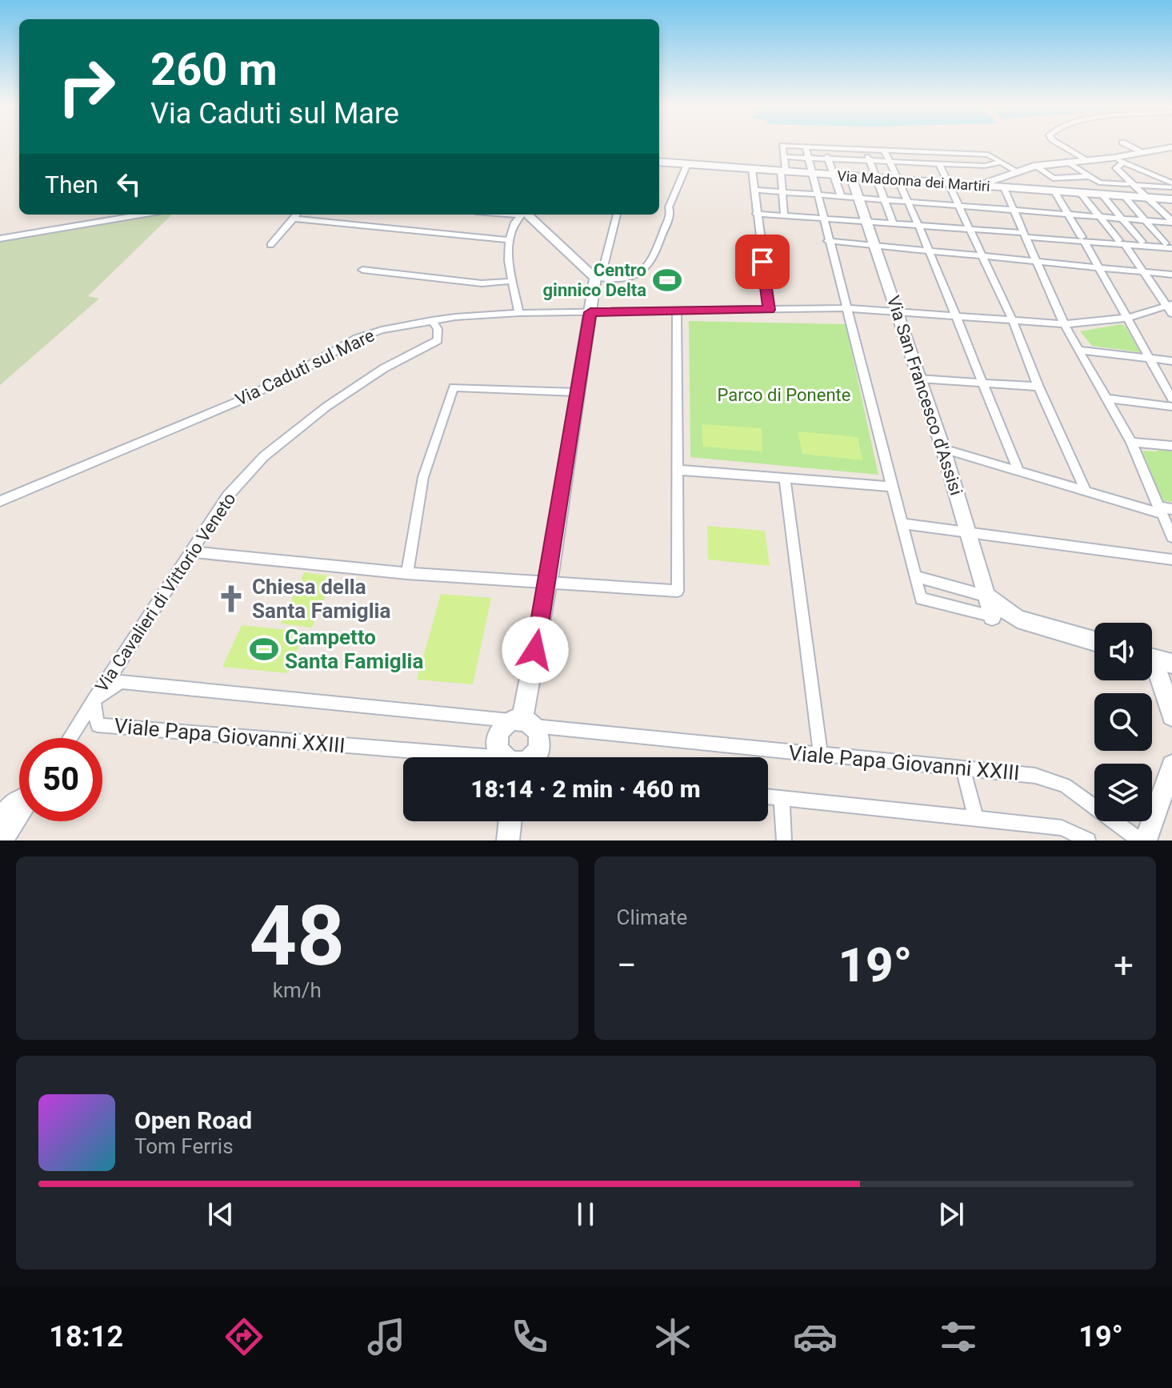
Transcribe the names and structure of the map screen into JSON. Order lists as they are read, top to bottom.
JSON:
{
  "streets": {
    "street": [
      "Via Madonna dei Martiri",
      "Via Caduti sul Mare",
      "Via San Francesco d'Assisi",
      "Via Cavalieri di Vittorio Veneto",
      "Viale Papa Giovanni XXIII"
    ]
  },
  "crossings": [
    ["Via Madonna dei Martiri", "Via San Francesco d'Assisi"],
    ["Via Caduti sul Mare", "Via San Francesco d'Assisi"],
    ["Via Caduti sul Mare", "Via Cavalieri di Vittorio Veneto"],
    ["Via Cavalieri di Vittorio Veneto", "Viale Papa Giovanni XXIII"]
  ],
  "parks": ["Parco di Ponente"],
  "places": {
    "sports": ["Centro ginnico Delta", "Campetto Santa Famiglia"],
    "church": ["Chiesa della Santa Famiglia"]
  },
  "page": {
    "turn": ["260 m", "Via Caduti sul Mare"],
    "then": "Then",
    "limit": "50",
    "trip": "18:14 · 2 min · 460 m",
    "tile": [
      ["48", "km/h"],
      "Climate"
    ],
    "heat": ["−", "19°", "+"],
    "song": ["Open Road", "Tom Ferris"],
    "tabs": ["18:12", "19°"]
  }
}
